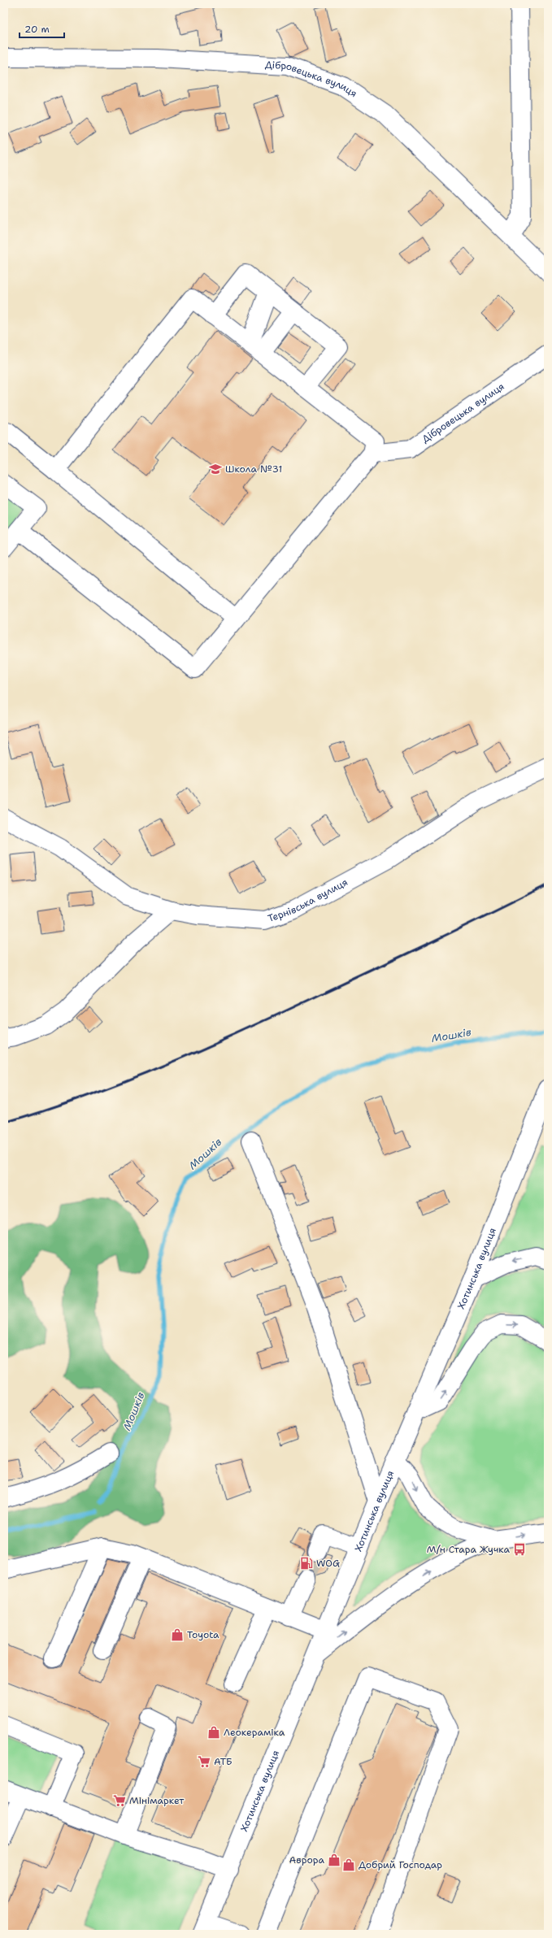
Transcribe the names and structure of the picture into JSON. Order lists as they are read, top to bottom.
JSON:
{
  "streets": {
    "main road": ["Дібровецька вулиця", "Тернівська вулиця", "Хотинська вулиця"]
  },
  "water": ["Мошків"],
  "places": {
    "school or university": ["Школа №31"],
    "bus stop": ["М/н Стара Жучка"],
    "fuel station": ["WOG"],
    "shop": [
      "Toyota",
      "Леокераміка",
      "Аврора",
      "Добрий Господар"
    ],
    "supermarket": ["АТБ", "Мінімаркет"]
  },
  "scale_bar": "20 m"
}
